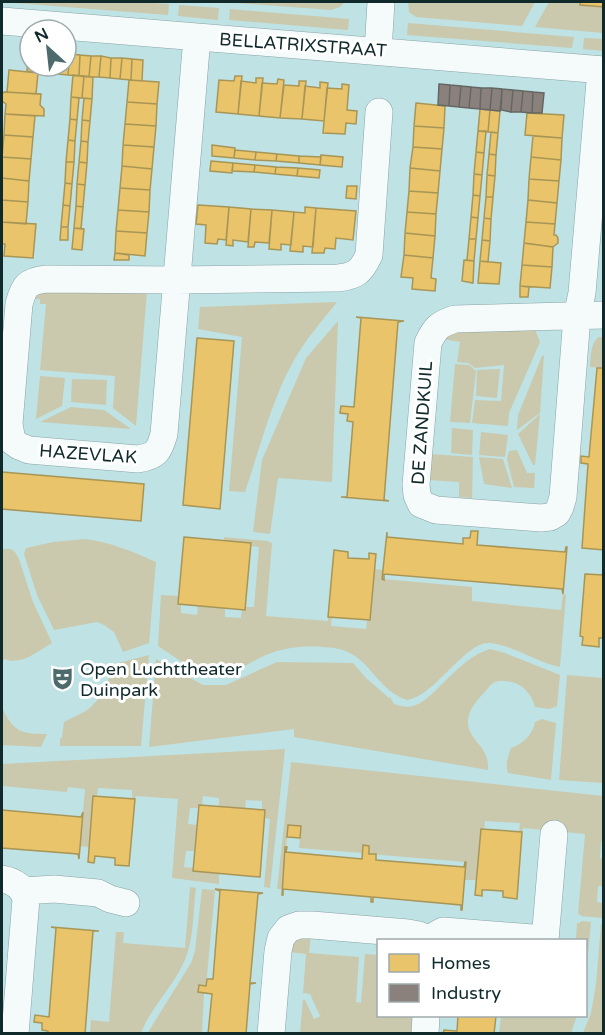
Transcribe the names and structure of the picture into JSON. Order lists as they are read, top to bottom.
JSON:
{
  "streets": {
    "street": ["BELLATRIXSTRAAT", "DE ZANDKUIL", "HAZEVLAK"]
  },
  "crossings": [
    ["BELLATRIXSTRAAT", "DE ZANDKUIL"],
    ["BELLATRIXSTRAAT", "HAZEVLAK"]
  ],
  "places": {
    "theatre": ["Open Luchttheater Duinpark"]
  },
  "legend": ["Homes", "Industry"],
  "north": "top left"
}
